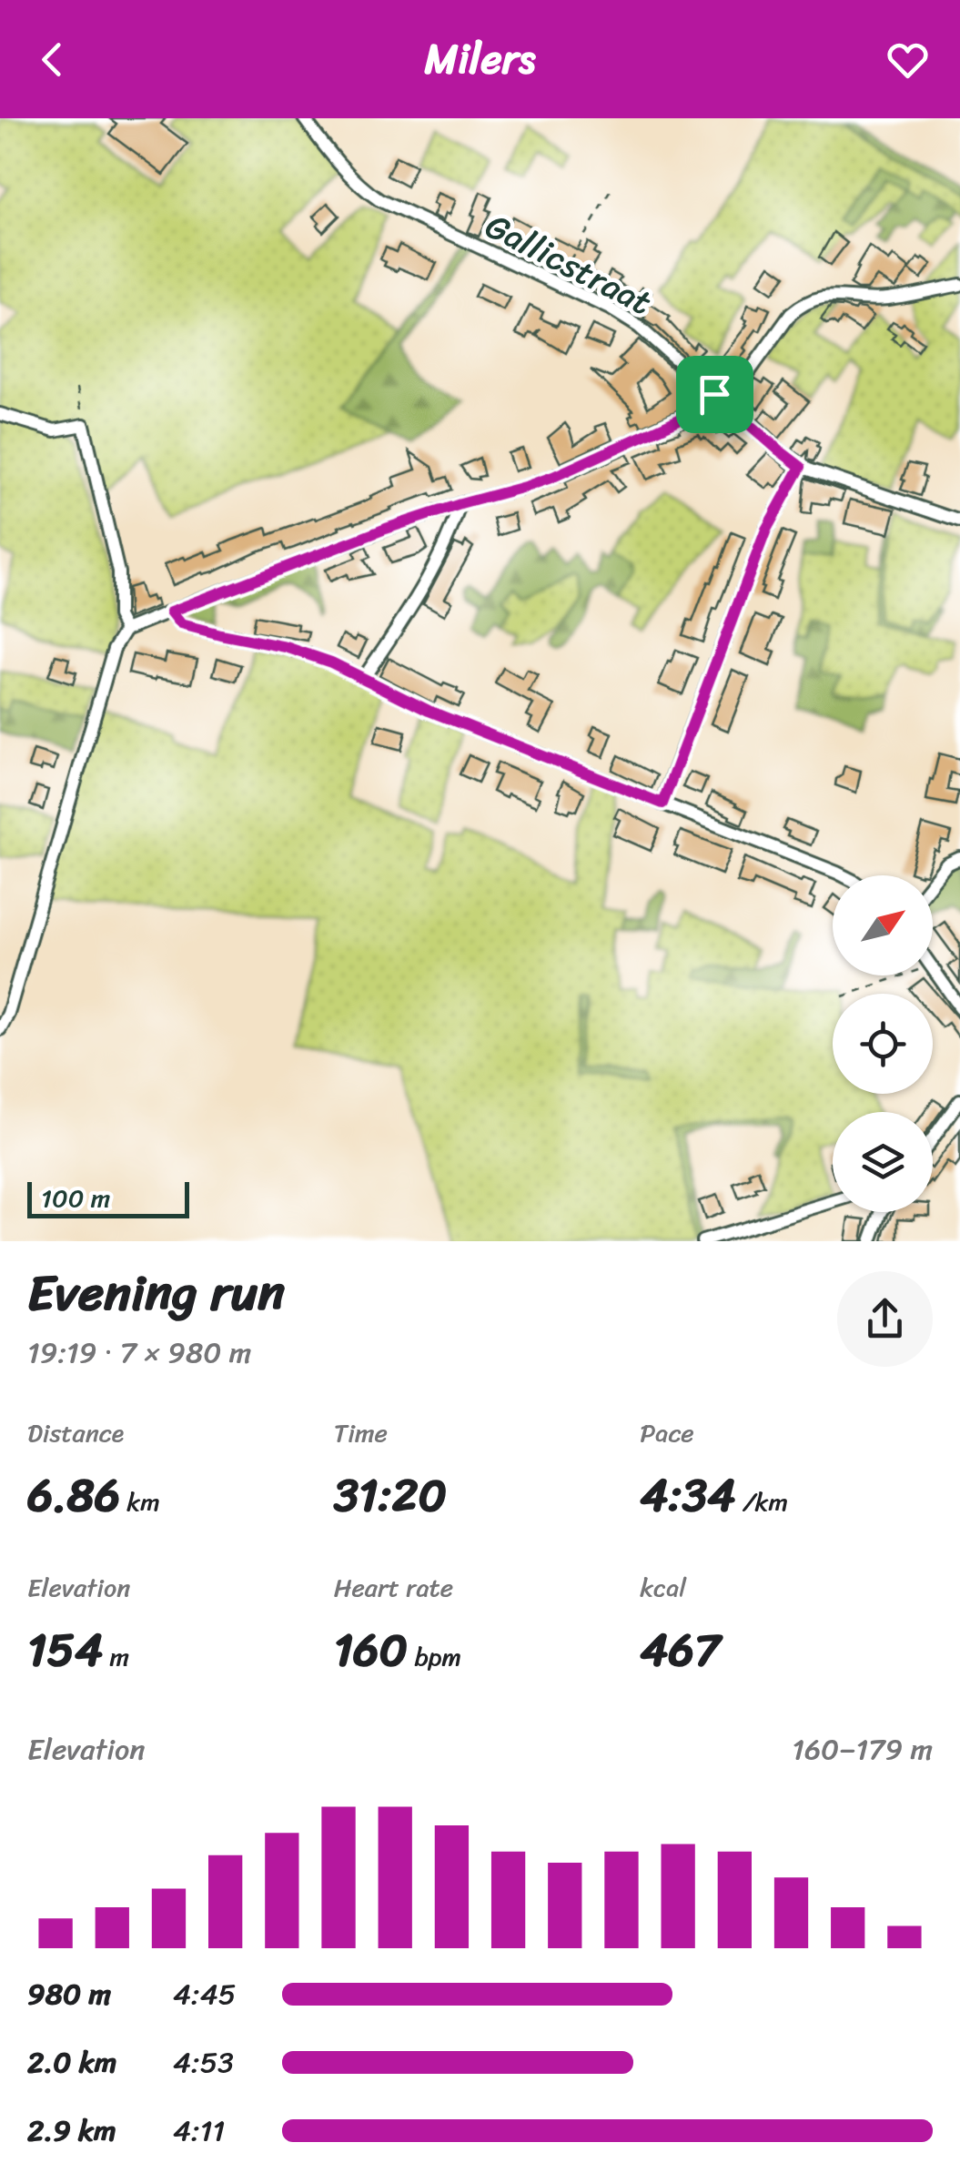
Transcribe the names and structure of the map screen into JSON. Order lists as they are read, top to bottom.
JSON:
{
  "streets": {
    "street": ["Gallicstraat"]
  },
  "scale_bar": "100 m",
  "north": "top right",
  "page": {
    "header": "Milers",
    "scale": "100 m",
    "heading": ["Evening run", "19:19 · 7 × 980 m"],
    "stats": [
      ["Distance", "6.86 km"],
      ["Time", "31:20"],
      ["Pace", "4:34 /km"],
      ["Elevation", "154 m"],
      ["Heart rate", "160 bpm"],
      ["kcal", "467"]
    ],
    "chart": ["Elevation", "160–179 m"],
    "list": [
      {
        "name": "980 m",
        "note": "4:45"
      },
      {
        "name": "2.0 km",
        "note": "4:53"
      },
      {
        "name": "2.9 km",
        "note": "4:11"
      }
    ]
  }
}
